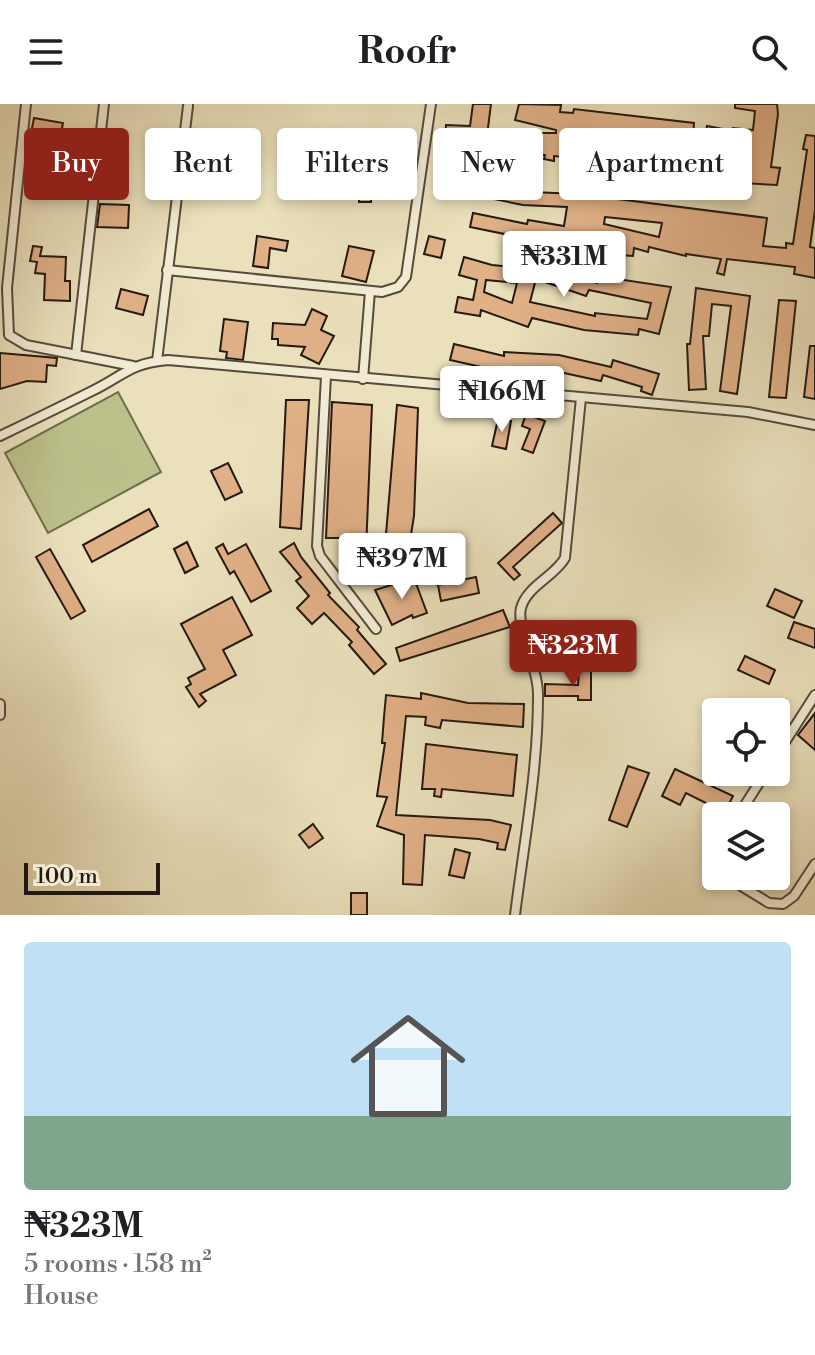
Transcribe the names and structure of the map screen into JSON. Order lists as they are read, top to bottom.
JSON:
{
  "scale_bar": "100 m",
  "page": {
    "header": "Roofr",
    "chip": [
      "Buy",
      "Rent",
      "Filters",
      "New",
      "Apartment"
    ],
    "price": [
      "₦331M",
      "₦166M",
      "₦397M",
      "₦323M"
    ],
    "scale": "100 m",
    "list": [
      {
        "name": "₦323M",
        "note": "5 rooms · 158 m² · House"
      }
    ]
  }
}
